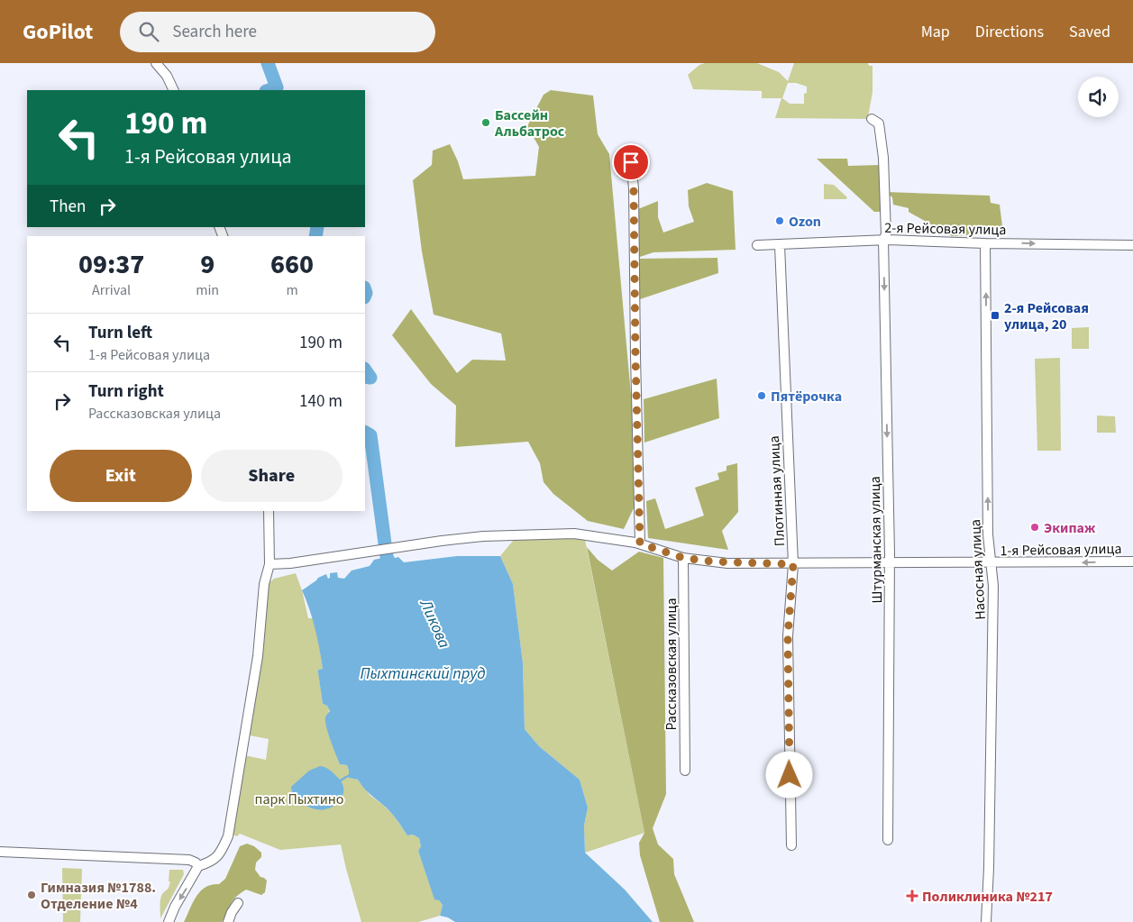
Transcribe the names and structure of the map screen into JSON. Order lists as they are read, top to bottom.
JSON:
{
  "streets": {
    "street": [
      "2-я Рейсовая улица",
      "Плотинная улица",
      "Штурманская улица",
      "1-я Рейсовая улица",
      "Насосная улица",
      "Рассказовская улица"
    ]
  },
  "crossings": [
    ["2-я Рейсовая улица", "Плотинная улица"],
    ["2-я Рейсовая улица", "Штурманская улица"],
    ["2-я Рейсовая улица", "Насосная улица"],
    ["Плотинная улица", "1-я Рейсовая улица"],
    ["Штурманская улица", "1-я Рейсовая улица"],
    ["1-я Рейсовая улица", "Насосная улица"],
    ["1-я Рейсовая улица", "Рассказовская улица"]
  ],
  "one_way": ["2-я Рейсовая улица", "Штурманская улица", "Насосная улица"],
  "water": ["Ликова", "Пыхтинский пруд"],
  "parks": ["парк Пыхтино"],
  "places": {
    "other": [
      "Бассейн Альбатрос",
      "Ozon",
      "Пятёрочка",
      "Экипаж",
      "Гимназия №1788. Отделение №4"
    ],
    "transit": ["2-я Рейсовая улица, 20"],
    "health": ["Поликлиника №217"]
  },
  "page": {
    "header": "GoPilot",
    "search": "Search here",
    "nav": ["Map", "Directions", "Saved"],
    "turn": ["190 m", "1-я Рейсовая улица"],
    "then": "Then",
    "eta": [
      "09:37",
      "Arrival",
      "9",
      "min",
      "660",
      "m"
    ],
    "list": [
      {
        "name": "Turn left",
        "note": "1-я Рейсовая улица",
        "value": "190 m"
      },
      {
        "name": "Turn right",
        "note": "Рассказовская улица",
        "value": "140 m"
      }
    ],
    "buttons": ["Exit", "Share"]
  }
}
